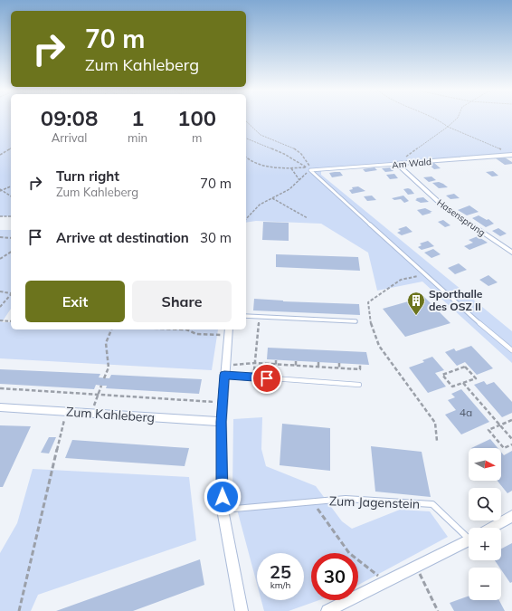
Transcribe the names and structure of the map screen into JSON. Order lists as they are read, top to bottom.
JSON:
{
  "streets": {
    "street": ["Am Wald", "Hasensprung", "Zum Kahleberg"],
    "lane": ["Zum Jagenstein"]
  },
  "crossings": [
    ["Am Wald", "Hasensprung"]
  ],
  "places": {
    "building": ["Sporthalle des OSZ II"]
  },
  "house_numbers": ["4a"],
  "north": "right",
  "page": {
    "turn": ["70 m", "Zum Kahleberg"],
    "eta": [
      "09:08",
      "Arrival",
      "1",
      "min",
      "100",
      "m"
    ],
    "list": [
      {
        "name": "Turn right",
        "note": "Zum Kahleberg",
        "value": "70 m"
      },
      {
        "name": "Arrive at destination",
        "value": "30 m"
      }
    ],
    "buttons": ["Exit", "Share"],
    "map_buttons": ["+", "−"],
    "speed": "25 km/h",
    "limit": "30"
  }
}
